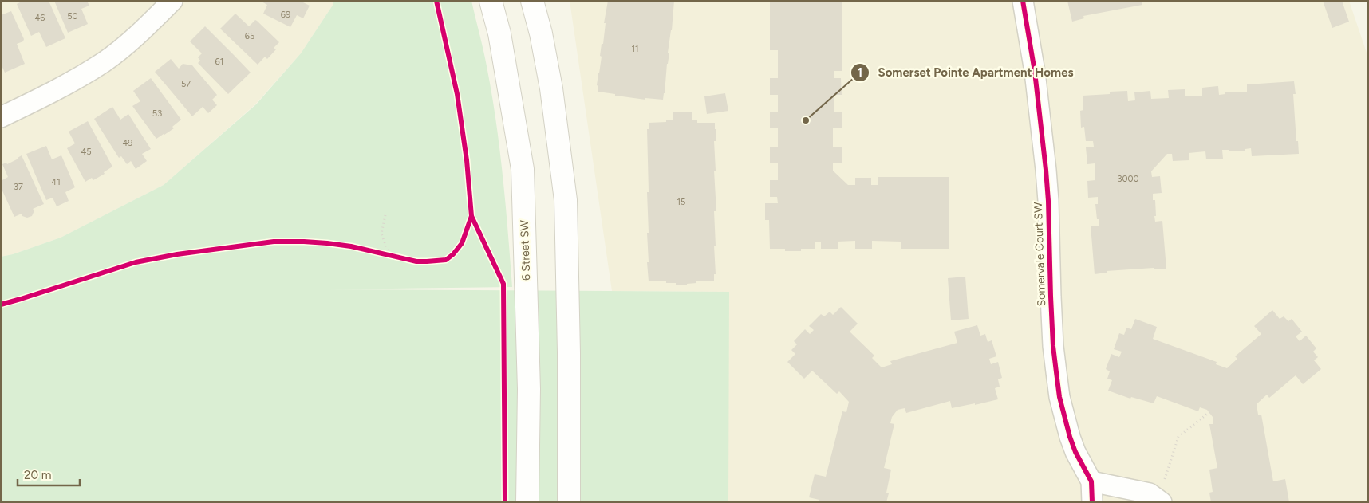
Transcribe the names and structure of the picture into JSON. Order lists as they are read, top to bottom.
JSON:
{
  "streets": {
    "main road": ["6 Street SW"],
    "street": ["Somervale Court SW"]
  },
  "places": ["Somerset Pointe Apartment Homes"],
  "house_numbers": [
    "69",
    "50",
    "46",
    "65",
    "11",
    "61",
    "57",
    "53",
    "49",
    "45",
    "3000",
    "41",
    "37",
    "15"
  ],
  "scale_bar": "20 m"
}
